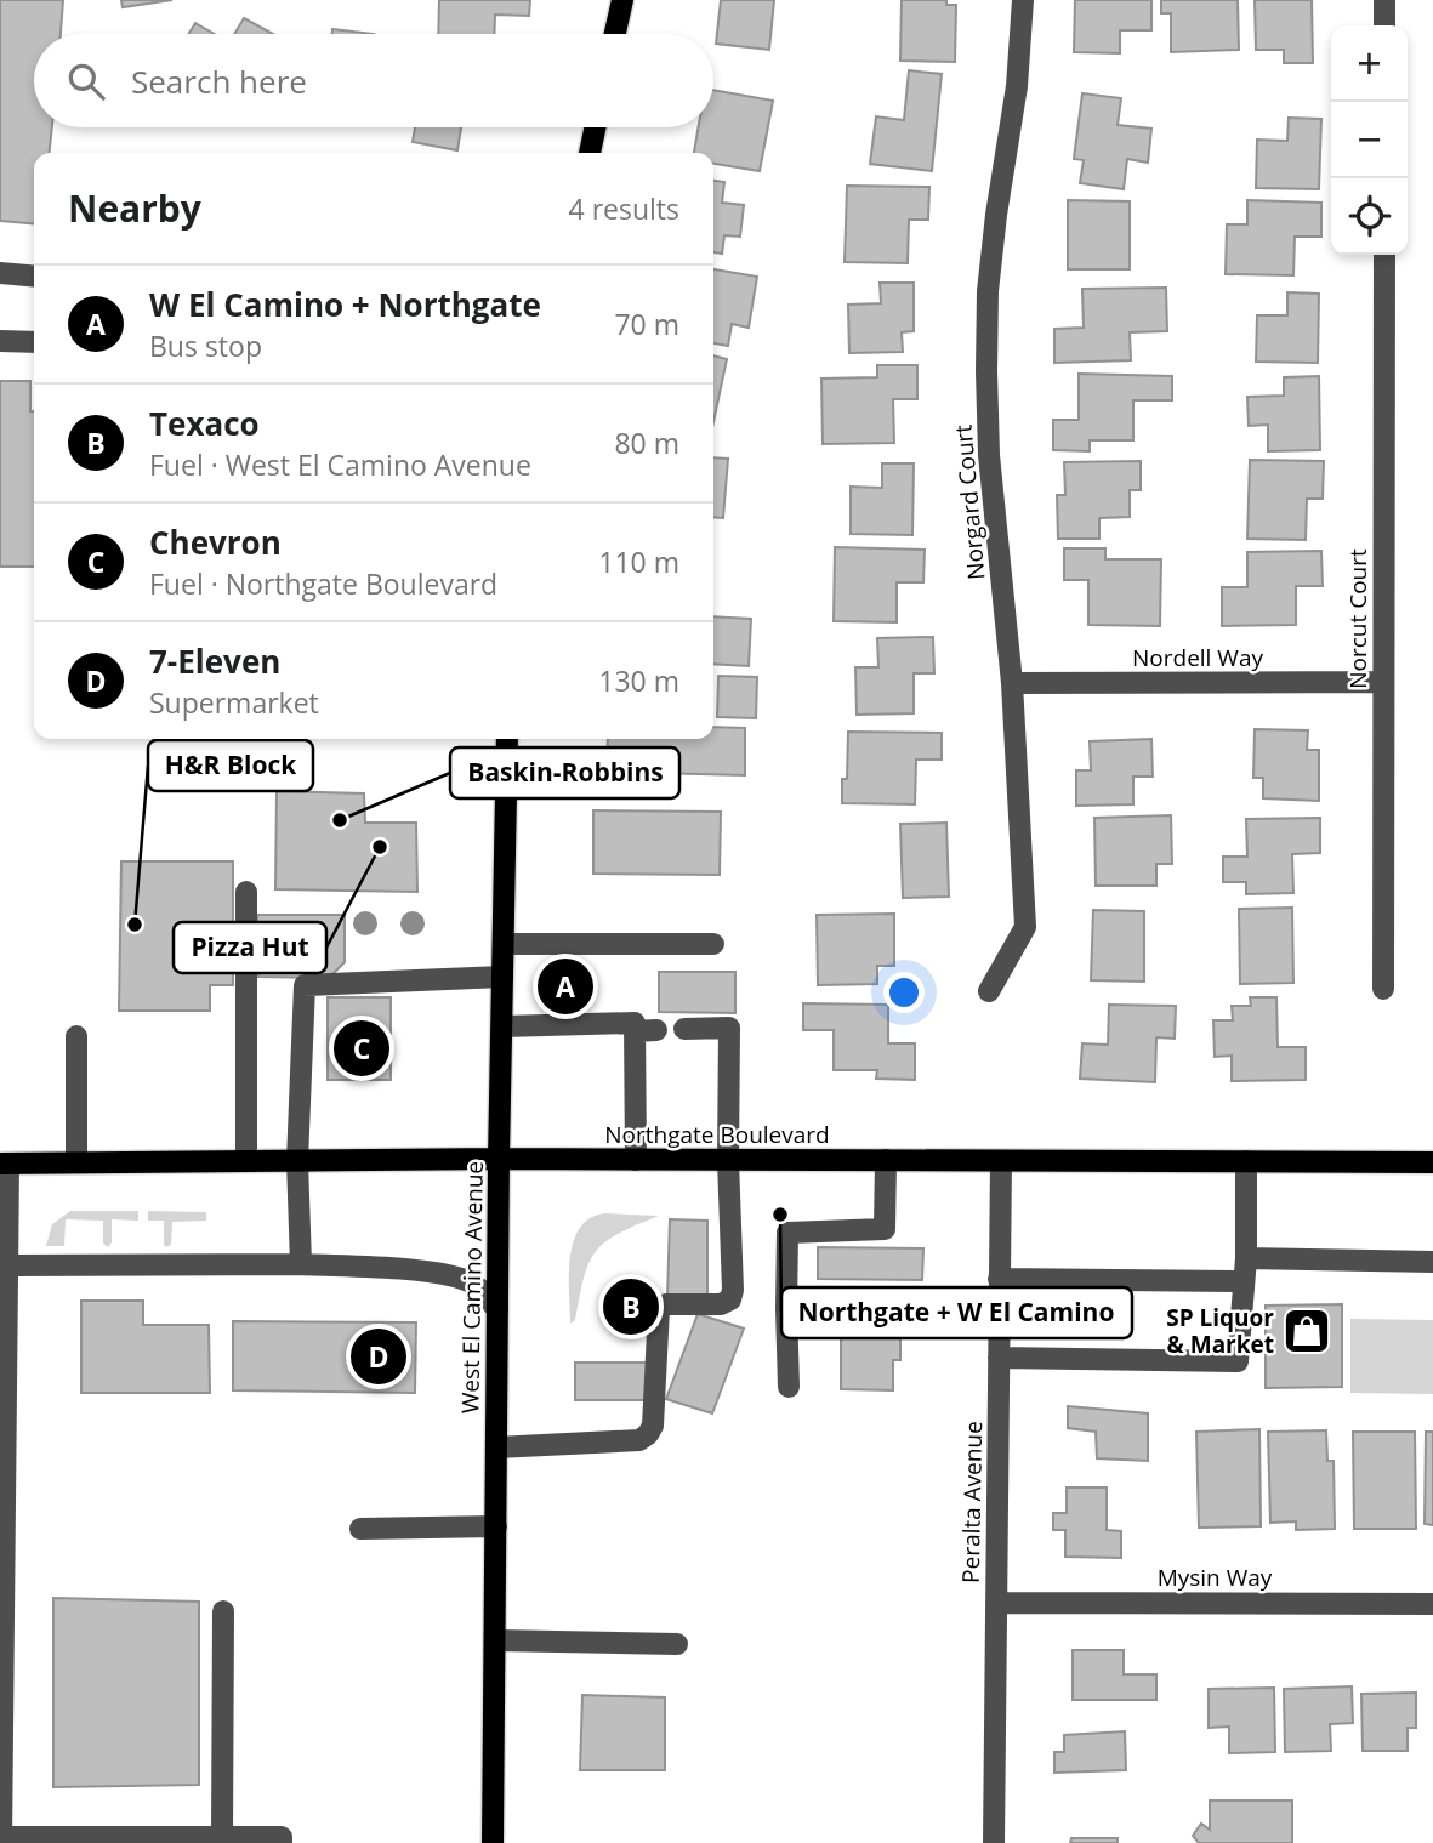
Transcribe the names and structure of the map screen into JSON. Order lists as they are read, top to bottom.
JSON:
{
  "streets": {
    "main road": ["Northgate Boulevard", "West El Camino Avenue"],
    "street": [
      "Norgard Court",
      "Norcut Court",
      "Nordell Way",
      "Peralta Avenue",
      "Mysin Way"
    ]
  },
  "crossings": [
    ["Norgard Court", "Nordell Way"],
    ["Norcut Court", "Nordell Way"],
    ["Northgate Boulevard", "West El Camino Avenue"],
    ["Northgate Boulevard", "Peralta Avenue"],
    ["Peralta Avenue", "Mysin Way"]
  ],
  "places": {
    "other": [
      "Baskin-Robbins",
      "Pizza Hut",
      "H&R Block",
      "Northgate + W El Camino"
    ],
    "shop": ["SP Liquor & Market"]
  },
  "page": {
    "map_buttons": ["+", "−"],
    "search": "Search here",
    "heading": ["Nearby", "4 results"],
    "list": [
      {
        "mark": "A",
        "name": "W El Camino + Northgate",
        "note": "Bus stop",
        "value": "70 m"
      },
      {
        "mark": "B",
        "name": "Texaco",
        "note": "Fuel · West El Camino Avenue",
        "value": "80 m"
      },
      {
        "mark": "C",
        "name": "Chevron",
        "note": "Fuel · Northgate Boulevard",
        "value": "110 m"
      },
      {
        "mark": "D",
        "name": "7-Eleven",
        "note": "Supermarket",
        "value": "130 m"
      }
    ],
    "pins": [
      "A",
      "C",
      "B",
      "D"
    ]
  }
}
